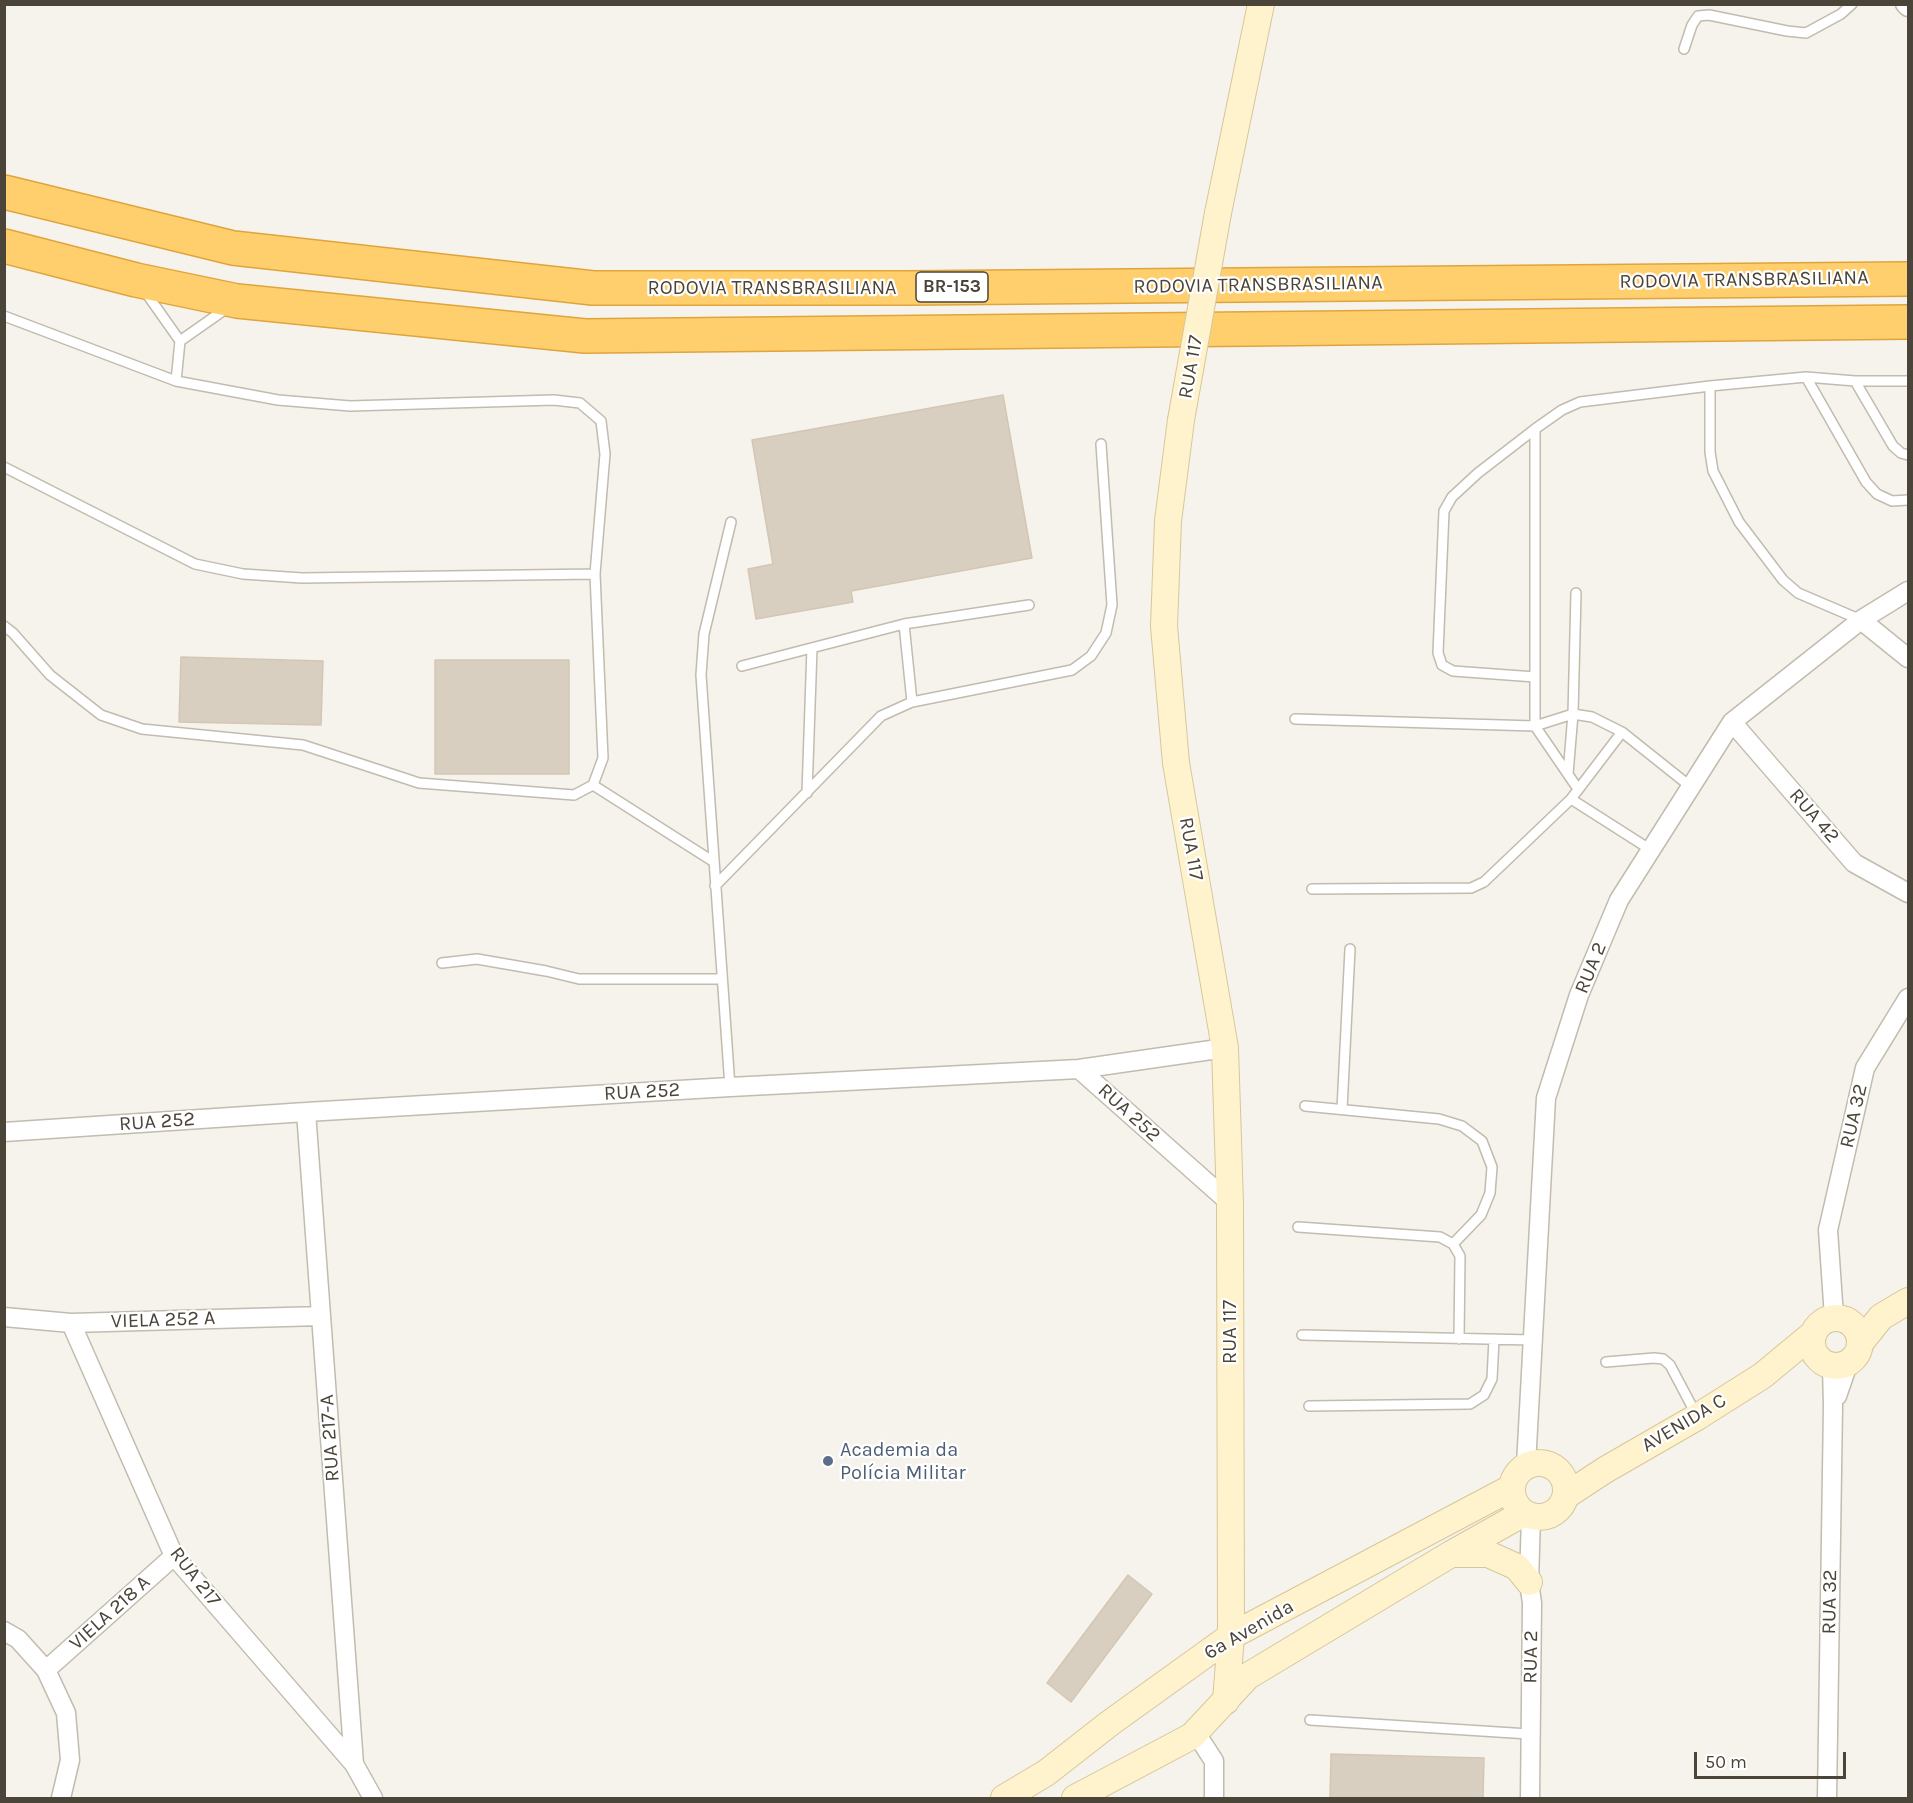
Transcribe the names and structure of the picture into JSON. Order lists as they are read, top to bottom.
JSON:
{
  "streets": {
    "highway": ["RODOVIA TRANSBRASILIANA", "BR-153"],
    "street": [
      "RUA 117",
      "RUA 42",
      "RUA 2",
      "RUA 252",
      "RUA 32",
      "VIELA 252 A",
      "AVENIDA C",
      "RUA 217-A",
      "RUA 217",
      "VIELA 218 A",
      "6ª Avenida"
    ]
  },
  "crossings": [
    ["RUA 117", "RUA 252"],
    ["RUA 117", "6ª Avenida"],
    ["RUA 42", "RUA 2"],
    ["RUA 2", "AVENIDA C"],
    ["RUA 2", "6ª Avenida"],
    ["RUA 252", "RUA 217-A"],
    ["RUA 32", "AVENIDA C"],
    ["VIELA 252 A", "RUA 217-A"],
    ["VIELA 252 A", "RUA 217"],
    ["AVENIDA C", "6ª Avenida"],
    ["RUA 217-A", "RUA 217"],
    ["RUA 217", "VIELA 218 A"]
  ],
  "places": ["Academia da Polícia Militar"],
  "scale_bar": "50 m"
}
